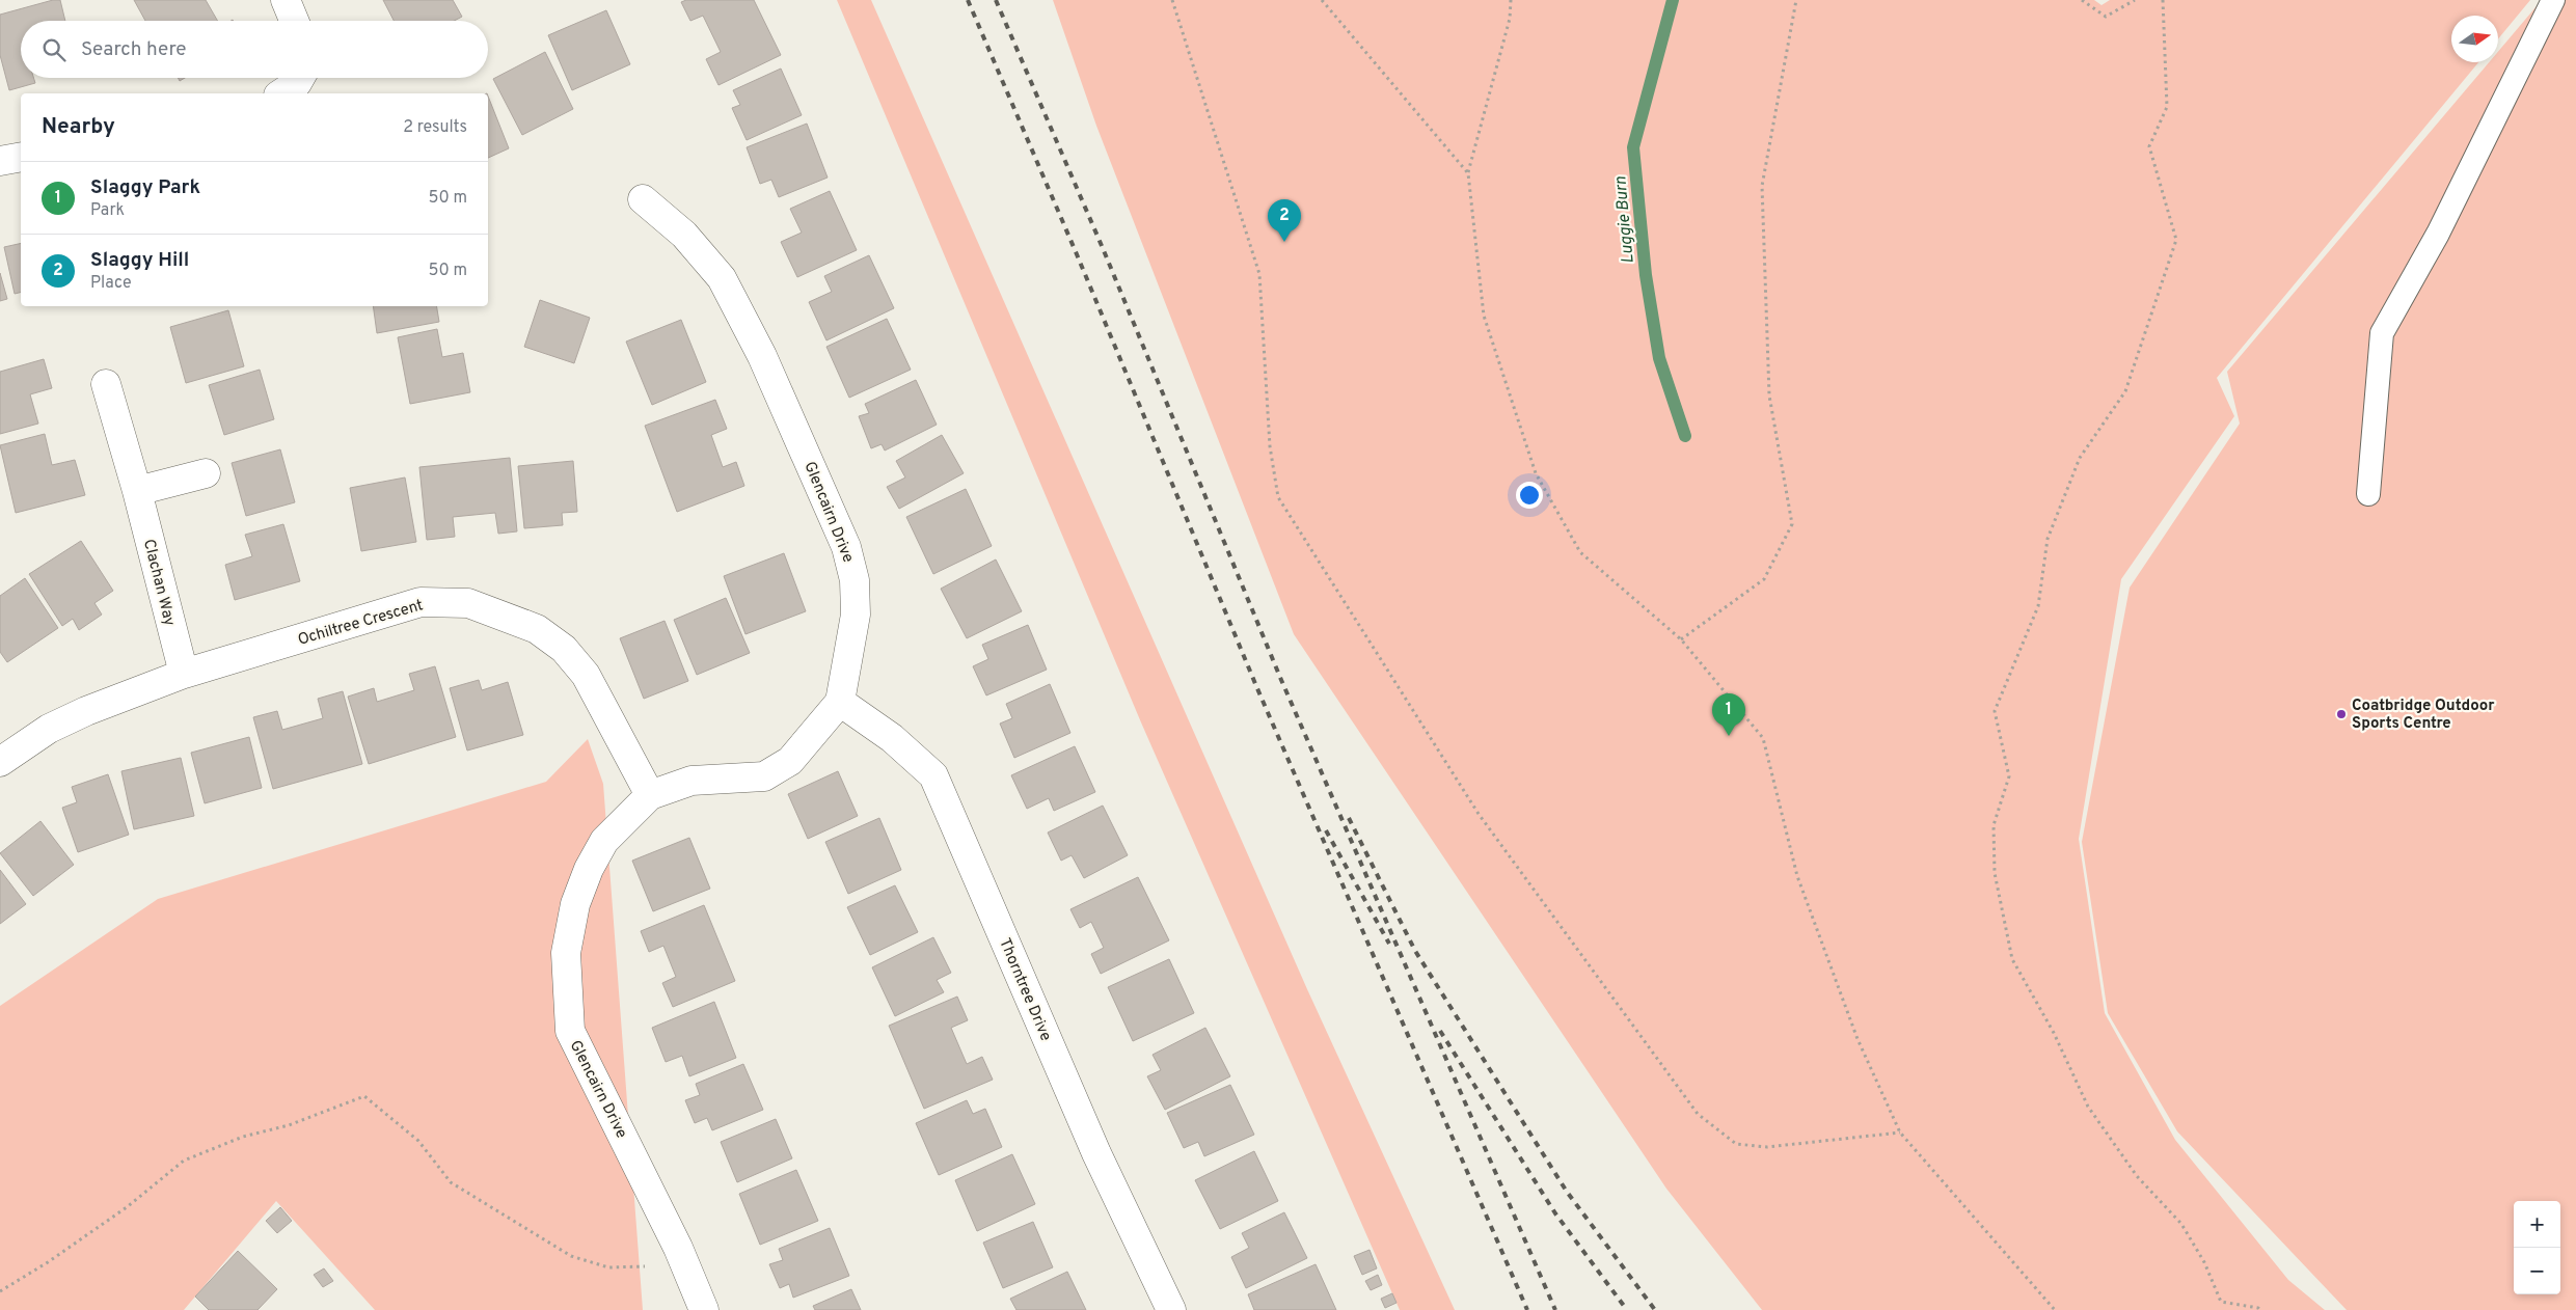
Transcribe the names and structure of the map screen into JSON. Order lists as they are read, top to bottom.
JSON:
{
  "streets": {
    "street": [
      "Glencairn Drive",
      "Clachan Way",
      "Ochiltree Crescent",
      "Thorntree Drive"
    ]
  },
  "crossings": [
    ["Glencairn Drive", "Ochiltree Crescent"],
    ["Glencairn Drive", "Thorntree Drive"],
    ["Clachan Way", "Ochiltree Crescent"]
  ],
  "water": ["Luggie Burn"],
  "places": ["Coatbridge Outdoor Sports Centre"],
  "north": "right",
  "page": {
    "search": "Search here",
    "heading": ["Nearby", "2 results"],
    "list": [
      {
        "mark": "1",
        "name": "Slaggy Park",
        "note": "Park",
        "value": "50 m"
      },
      {
        "mark": "2",
        "name": "Slaggy Hill",
        "note": "Place",
        "value": "50 m"
      }
    ],
    "pins": ["2", "1"],
    "map_buttons": ["+", "−"]
  }
}
